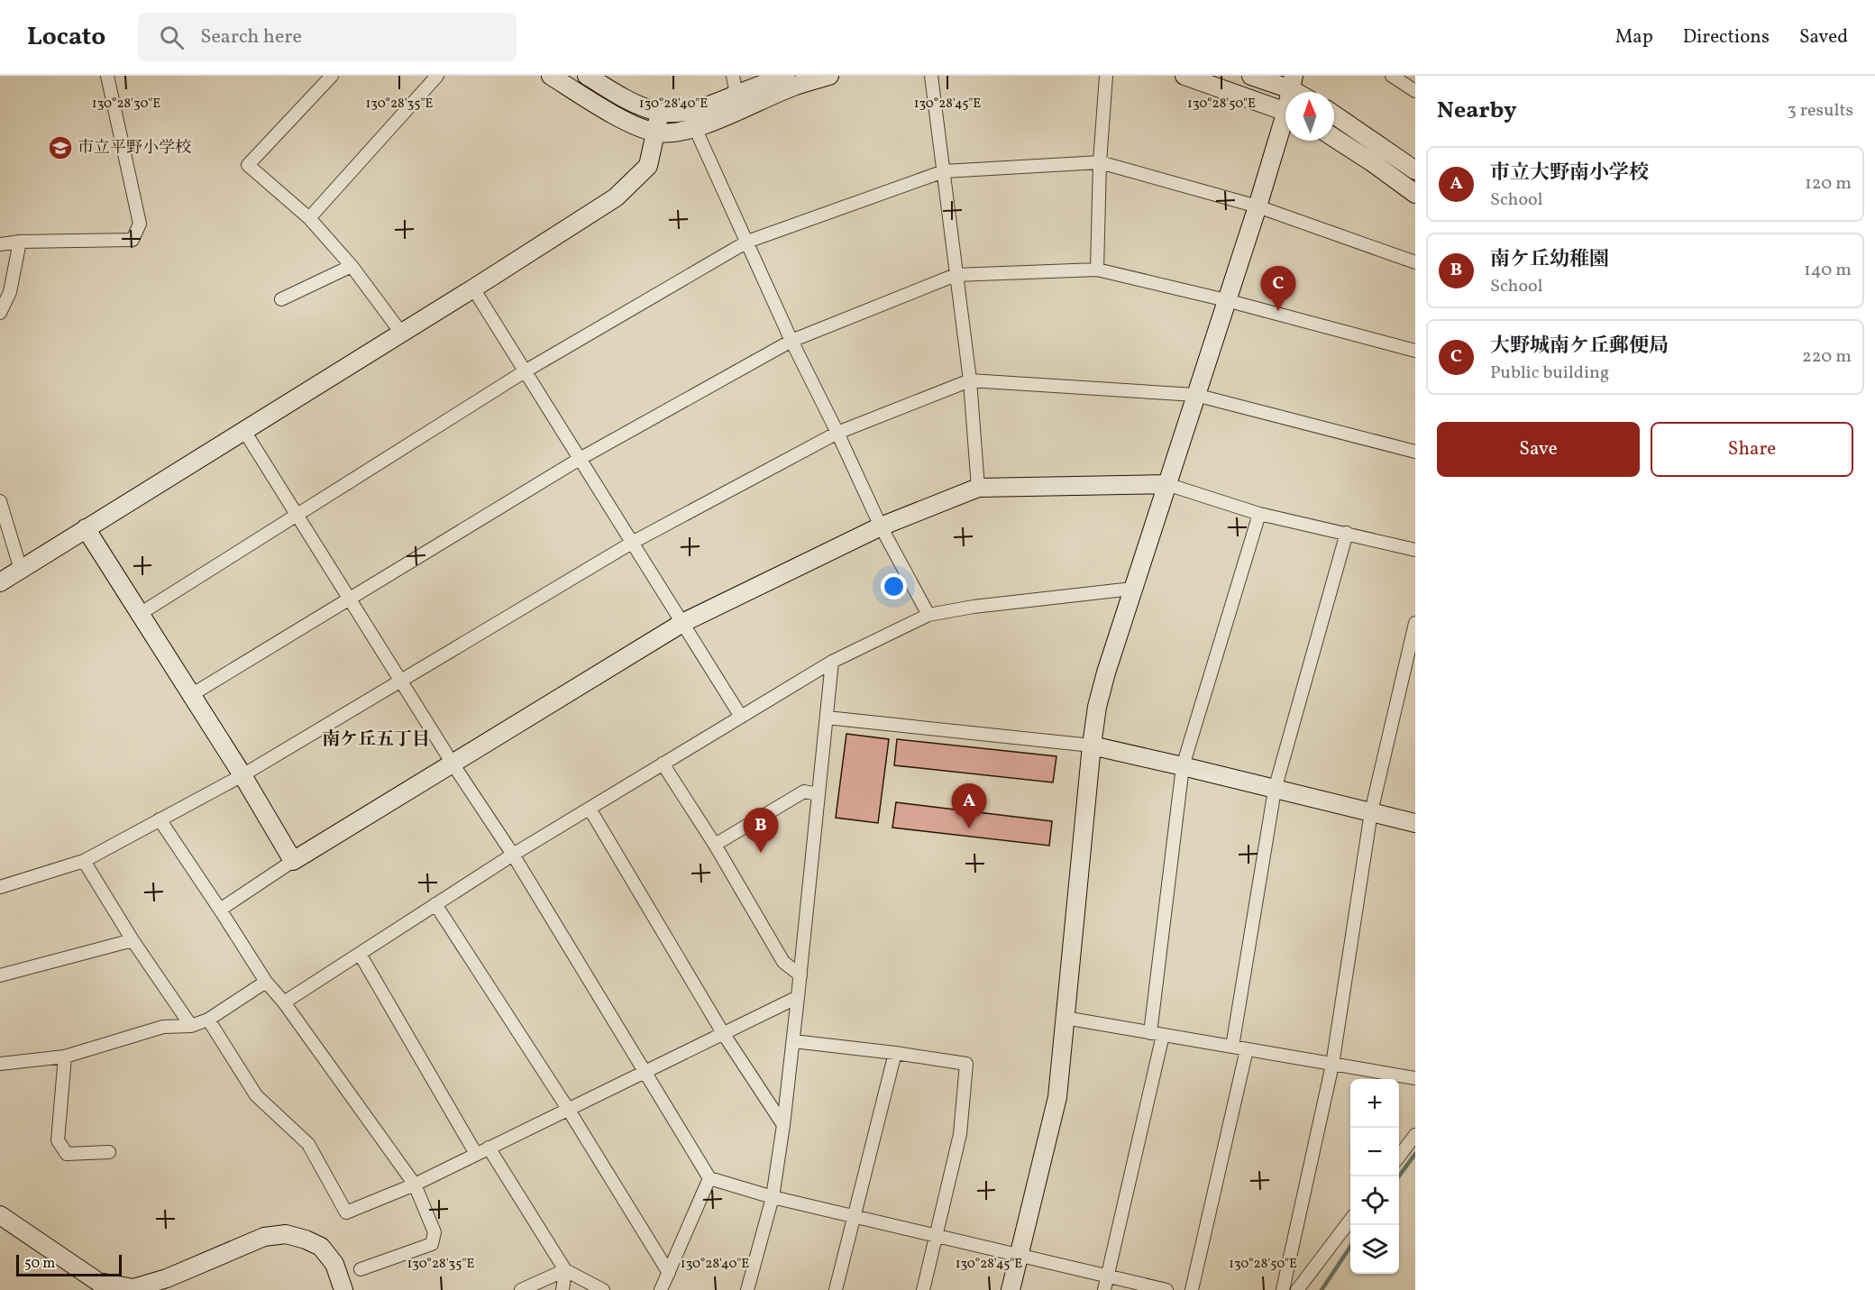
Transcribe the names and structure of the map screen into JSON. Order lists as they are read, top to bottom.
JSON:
{
  "districts": ["南ケ丘五丁目"],
  "places": {
    "school or university": ["市立平野小学校"]
  },
  "scale_bar": "50 m",
  "north": "top",
  "page": {
    "header": "Locato",
    "search": "Search here",
    "nav": ["Map", "Directions", "Saved"],
    "heading": ["Nearby", "3 results"],
    "list": [
      {
        "mark": "A",
        "name": "市立大野南小学校",
        "note": "School",
        "value": "120 m"
      },
      {
        "mark": "B",
        "name": "南ケ丘幼稚園",
        "note": "School",
        "value": "140 m"
      },
      {
        "mark": "C",
        "name": "大野城南ケ丘郵便局",
        "note": "Public building",
        "value": "220 m"
      }
    ],
    "pins": ["C", "A", "B"],
    "buttons": ["Save", "Share"],
    "map_buttons": ["+", "−"],
    "scale": "50 m"
  },
  "coordinates": [
    "130°28'30\"E",
    "130°28'35\"E",
    "130°28'40\"E",
    "130°28'45\"E",
    "130°28'50\"E"
  ]
}
